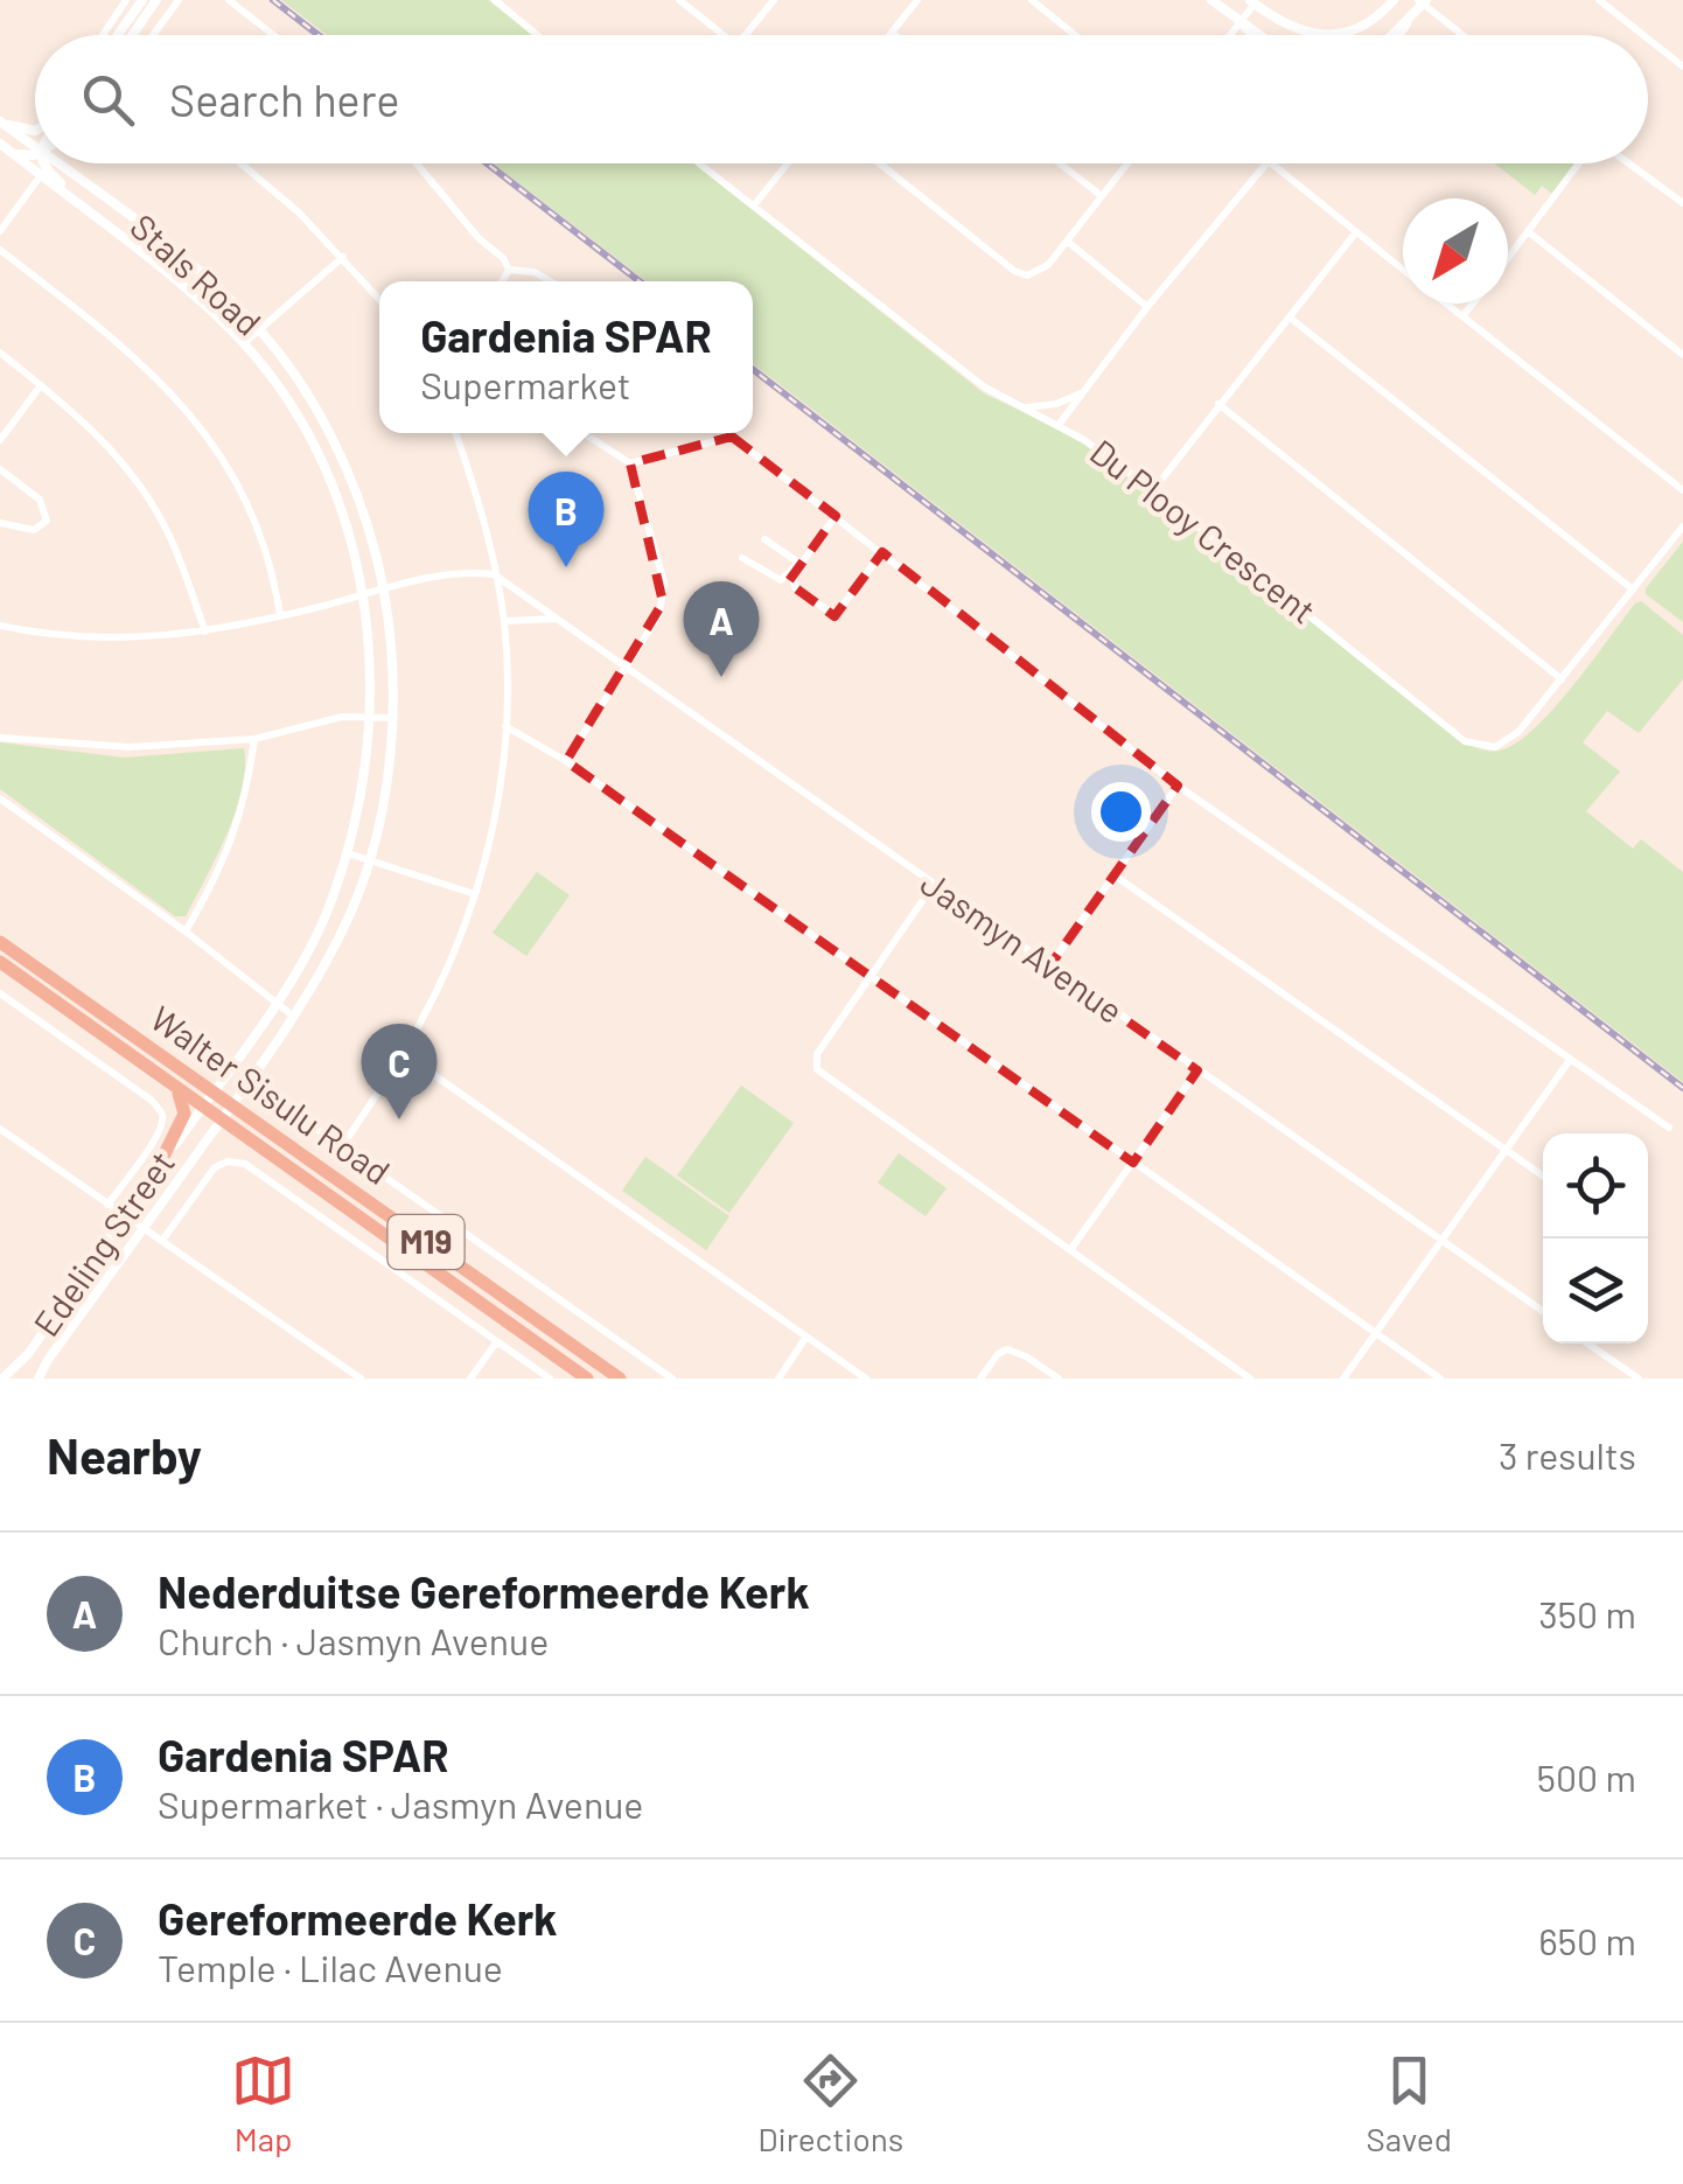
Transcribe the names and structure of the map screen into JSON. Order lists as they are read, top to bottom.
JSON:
{
  "streets": {
    "highway": ["Walter Sisulu Road", "M19"],
    "street": [
      "Stals Road",
      "Du Plooy Crescent",
      "Jasmyn Avenue",
      "Edeling Street"
    ]
  },
  "crossings": [
    ["Stals Road", "Walter Sisulu Road"],
    ["Stals Road", "Edeling Street"],
    ["Walter Sisulu Road", "Edeling Street"]
  ],
  "north": "bottom left",
  "page": {
    "search": "Search here",
    "popup": ["Gardenia SPAR", "Supermarket"],
    "pins": ["B", "A", "C"],
    "heading": ["Nearby", "3 results"],
    "list": [
      {
        "mark": "A",
        "name": "Nederduitse Gereformeerde Kerk",
        "note": "Church · Jasmyn Avenue",
        "value": "350 m"
      },
      {
        "mark": "B",
        "name": "Gardenia SPAR",
        "note": "Supermarket · Jasmyn Avenue",
        "value": "500 m"
      },
      {
        "mark": "C",
        "name": "Gereformeerde Kerk",
        "note": "Temple · Lilac Avenue",
        "value": "650 m"
      }
    ],
    "nav": ["Map", "Directions", "Saved"]
  }
}
